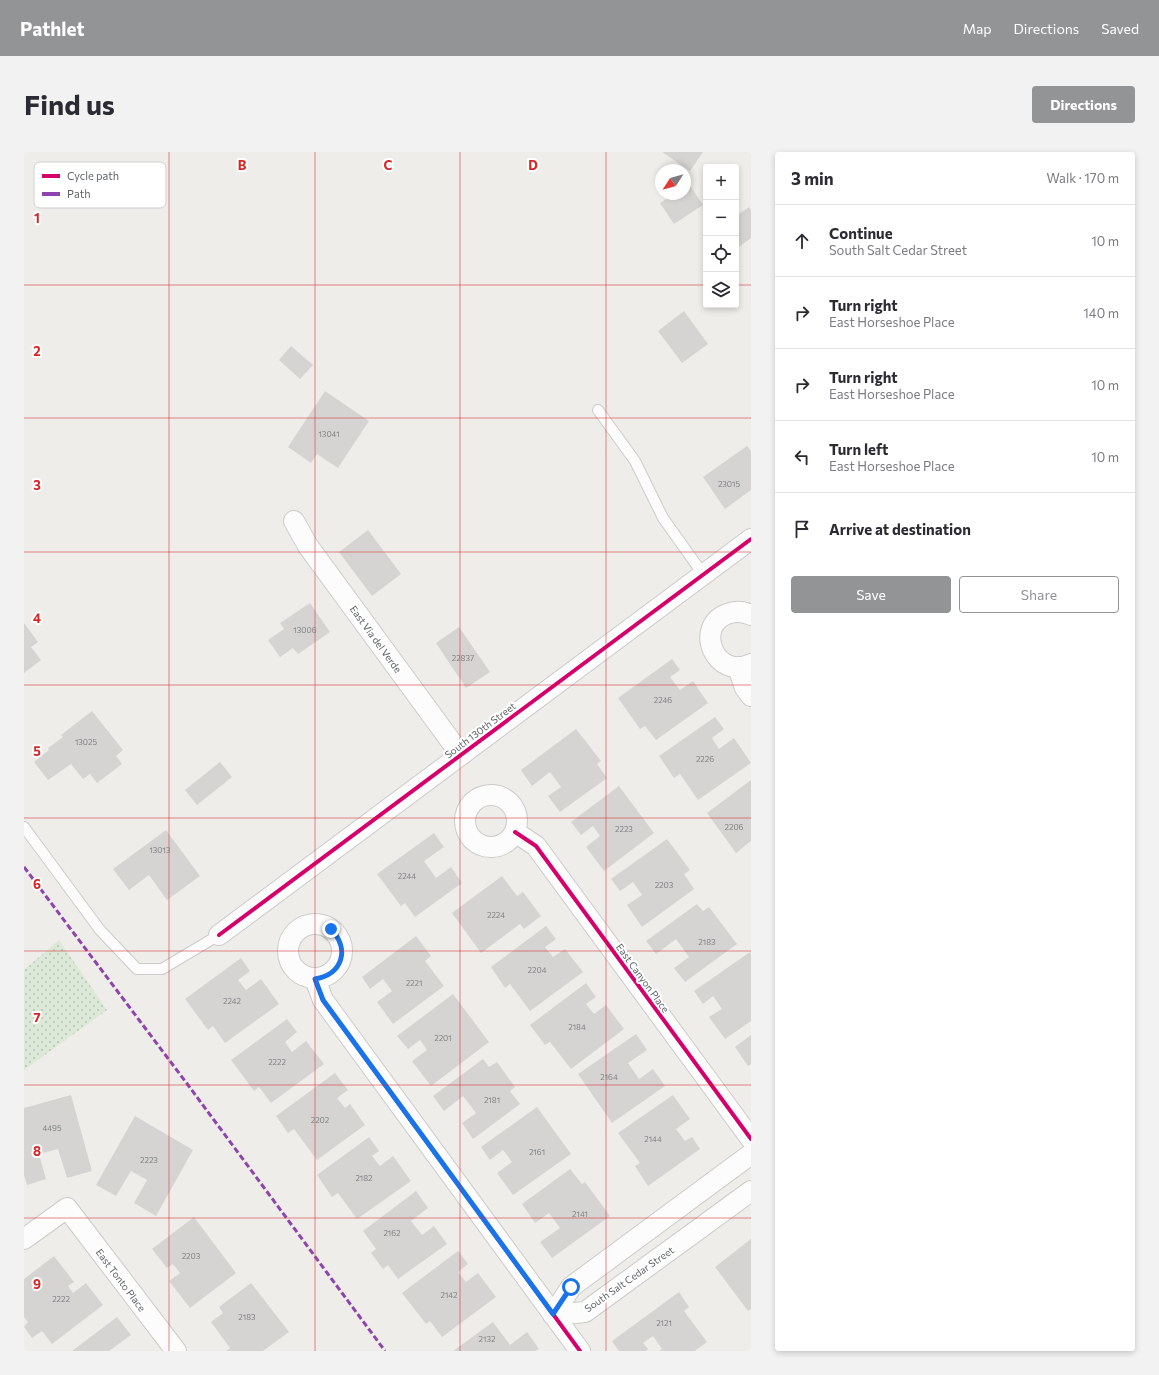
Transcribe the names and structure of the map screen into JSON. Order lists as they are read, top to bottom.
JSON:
{
  "streets": {
    "street": [
      "East Via del Verde",
      "South 130th Street",
      "East Canyon Place",
      "South Salt Cedar Street",
      "East Tonto Place"
    ]
  },
  "crossings": [
    ["East Via del Verde", "South 130th Street"]
  ],
  "house_numbers": [
    "13041",
    "23015",
    "13006",
    "22837",
    "2246",
    "13025",
    "2226",
    "2206",
    "2223",
    "13013",
    "2244",
    "2203",
    "2224",
    "2183",
    "2204",
    "2221",
    "2242",
    "2184",
    "2201",
    "2222",
    "2164",
    "2181",
    "2202",
    "4495",
    "2144",
    "2161",
    "2223",
    "2182",
    "2141",
    "2162",
    "2203",
    "2142",
    "2222",
    "2183",
    "2121",
    "2132"
  ],
  "legend": ["Cycle path", "Path"],
  "north": "bottom left",
  "page": {
    "header": "Pathlet",
    "nav": ["Map", "Directions", "Saved"],
    "buttons": [
      "Directions",
      ["Save", "Share"]
    ],
    "title": "Find us",
    "heading": ["3 min", "Walk · 170 m"],
    "map_buttons": ["+", "−"],
    "list": [
      ["Continue", "South Salt Cedar Street", "10 m"],
      ["Turn right", "East Horseshoe Place", "140 m"],
      ["Turn right", "East Horseshoe Place", "10 m"],
      ["Turn left", "East Horseshoe Place", "10 m"],
      "Arrive at destination"
    ]
  },
  "grid": {
    "columns": ["B", "C", "D"],
    "rows": [
      "1",
      "2",
      "3",
      "4",
      "5",
      "6",
      "7",
      "8",
      "9"
    ]
  }
}
